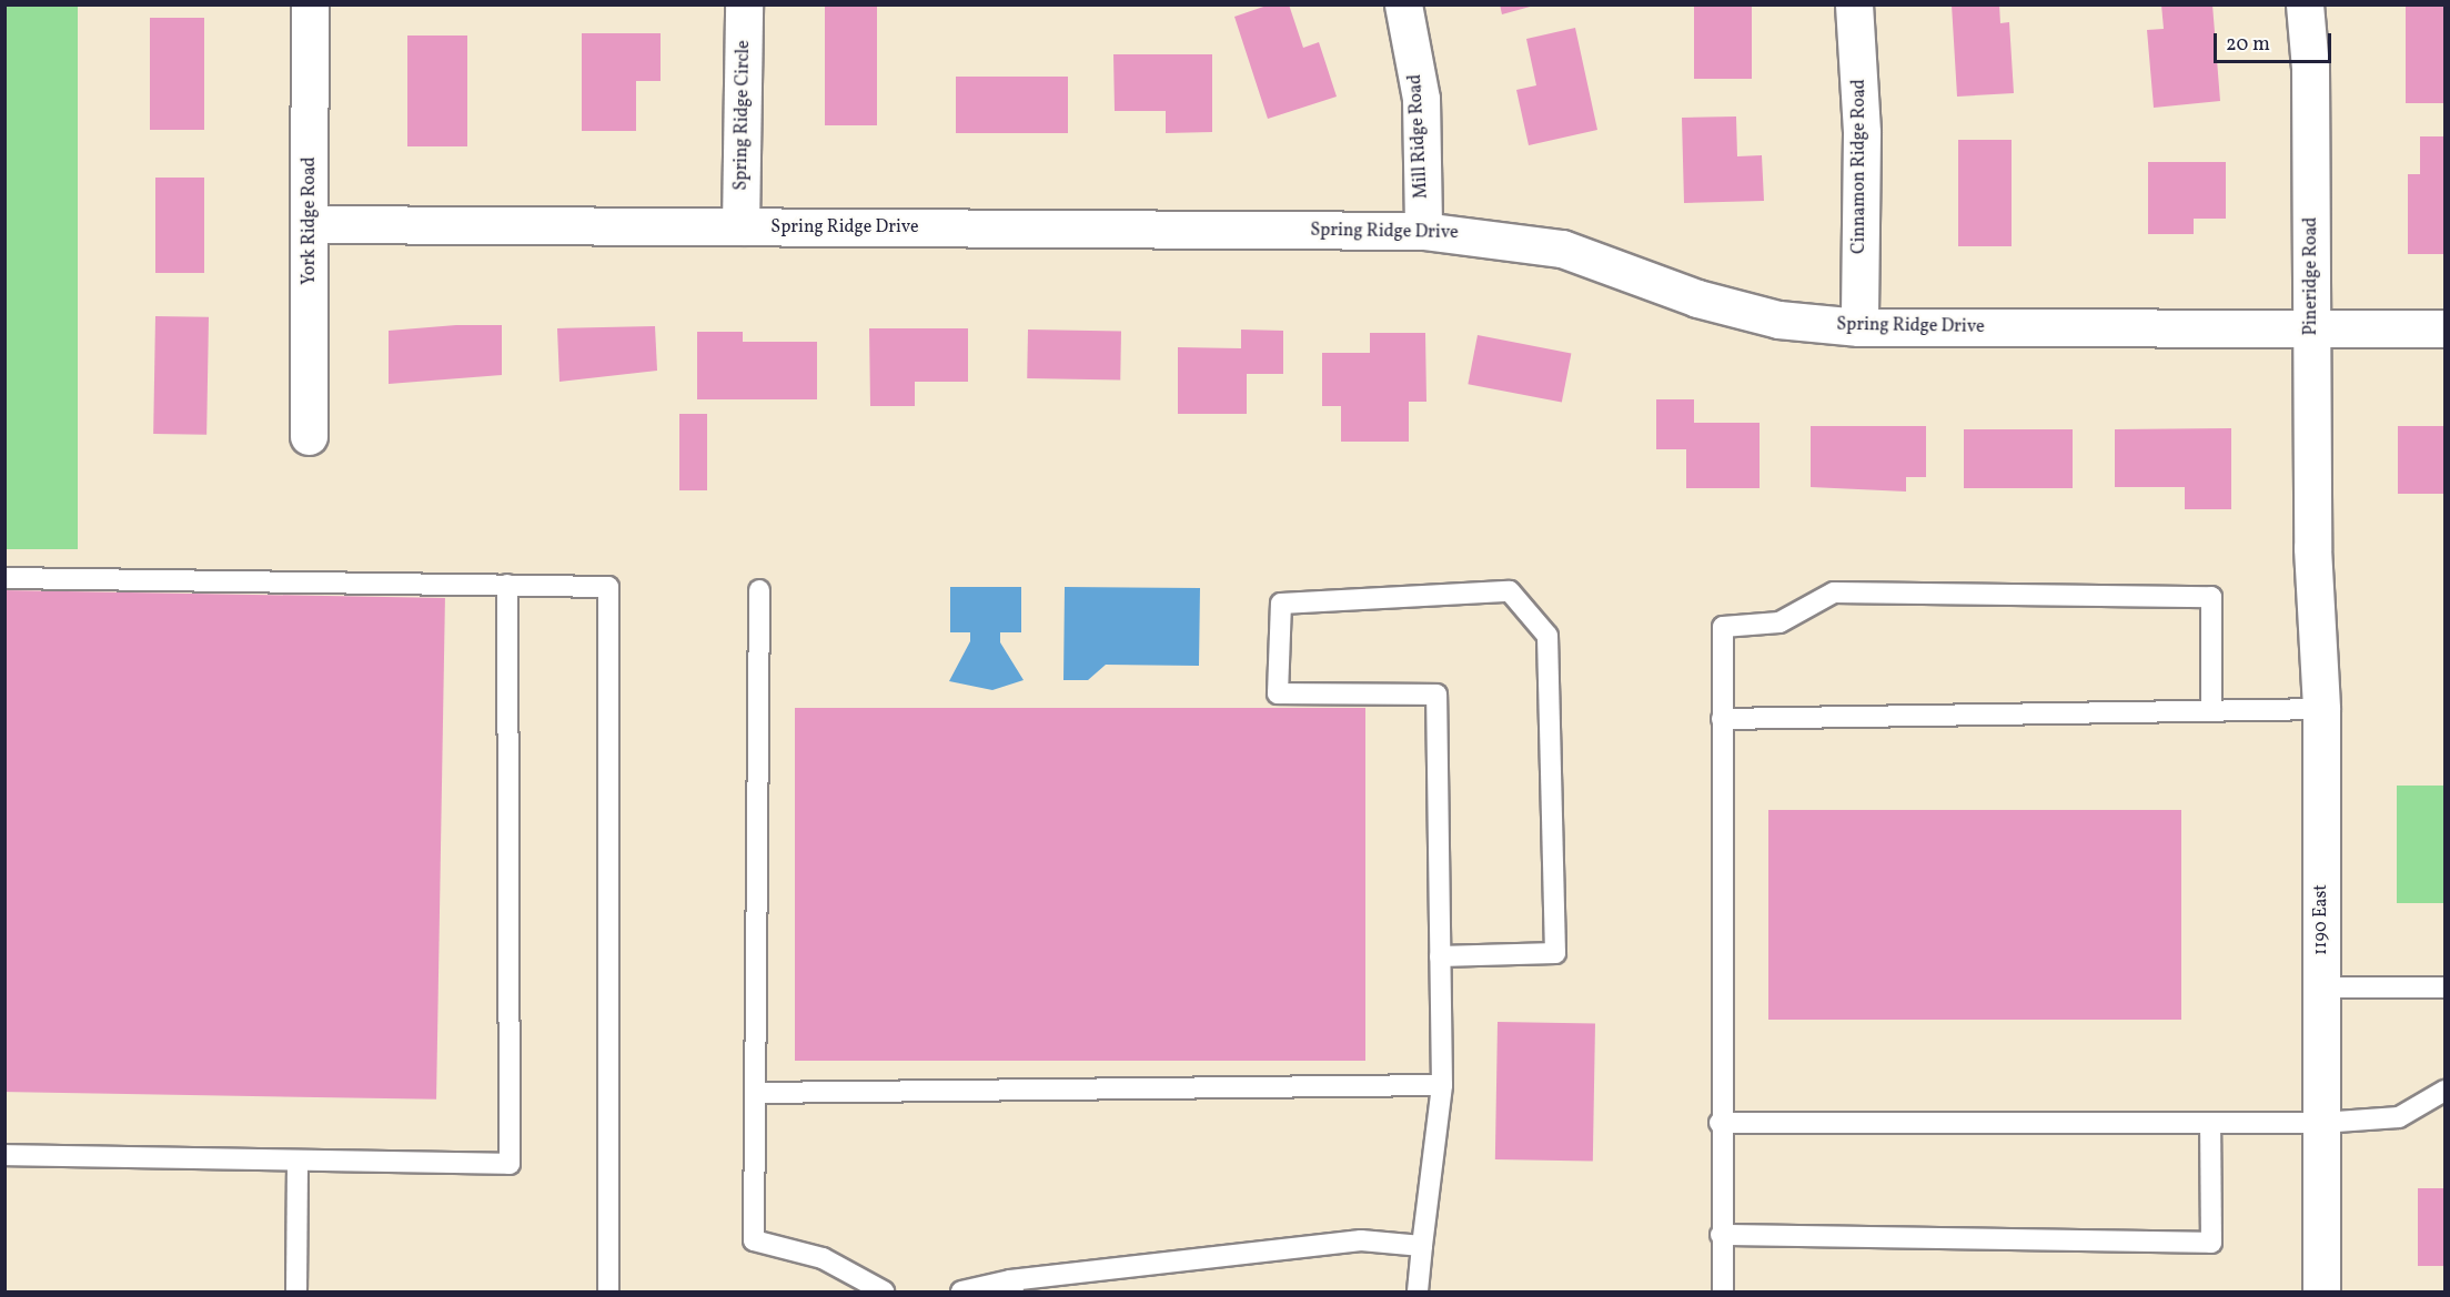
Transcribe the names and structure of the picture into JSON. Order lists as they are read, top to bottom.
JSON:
{
  "streets": {
    "street": [
      "Spring Ridge Circle",
      "Mill Ridge Road",
      "Cinnamon Ridge Road",
      "York Ridge Road",
      "Spring Ridge Drive",
      "Pineridge Road",
      "1190 East"
    ]
  },
  "crossings": [
    ["Spring Ridge Circle", "Spring Ridge Drive"],
    ["Mill Ridge Road", "Spring Ridge Drive"],
    ["Cinnamon Ridge Road", "Spring Ridge Drive"],
    ["York Ridge Road", "Spring Ridge Drive"],
    ["Spring Ridge Drive", "Pineridge Road"],
    ["Pineridge Road", "1190 East"]
  ],
  "scale_bar": "20 m"
}
